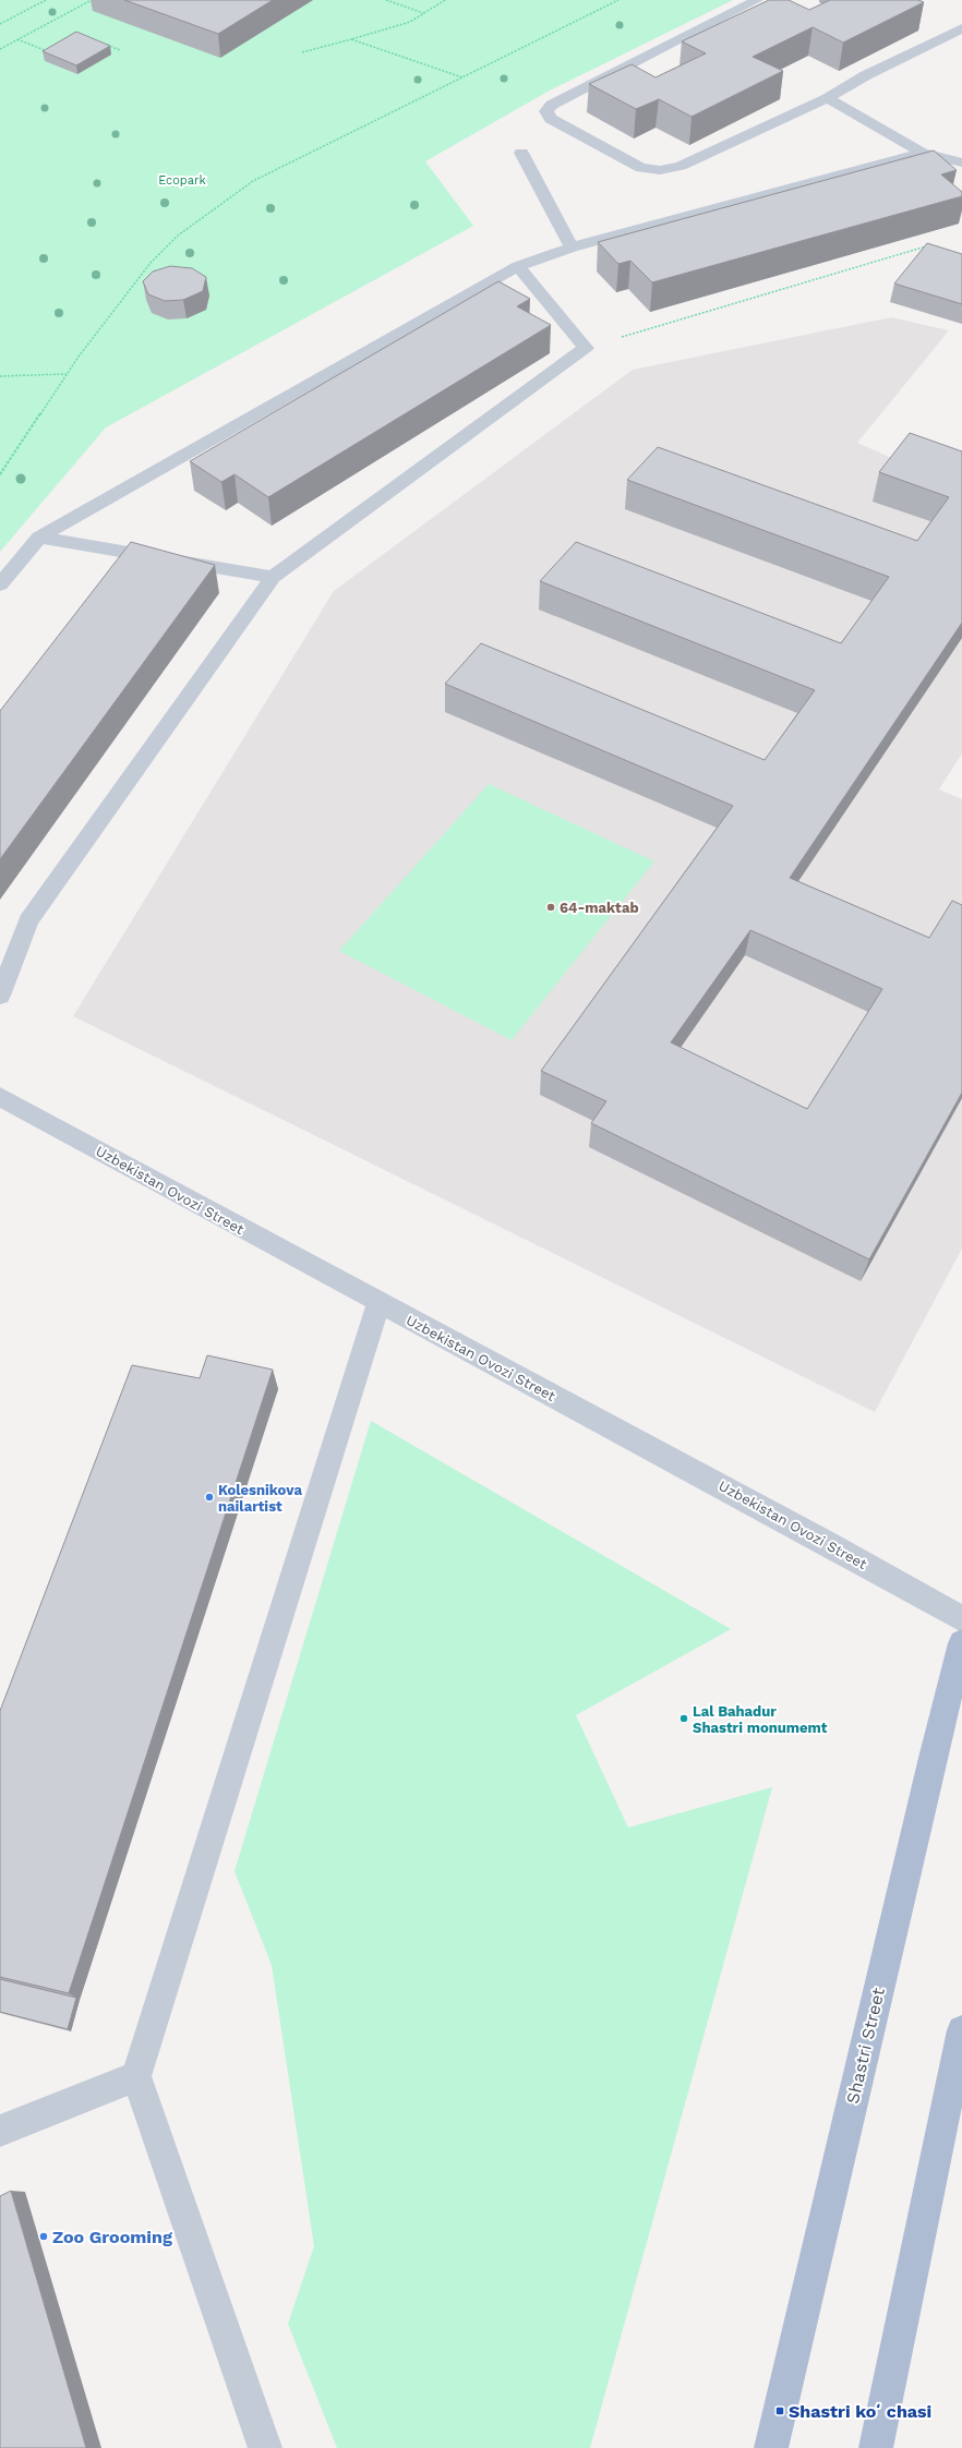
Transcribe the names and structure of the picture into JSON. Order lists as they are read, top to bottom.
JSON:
{
  "streets": {
    "main road": ["Shastri Street"],
    "street": ["Uzbekistan Ovozi Street"]
  },
  "parks": ["Ecopark"],
  "places": {
    "other": [
      "64-maktab",
      "Kolesnikova nailartist",
      "Lal Bahadur Shastri monumemt",
      "Zoo Grooming"
    ],
    "transit": ["Shastri koʻchasi"]
  }
}
